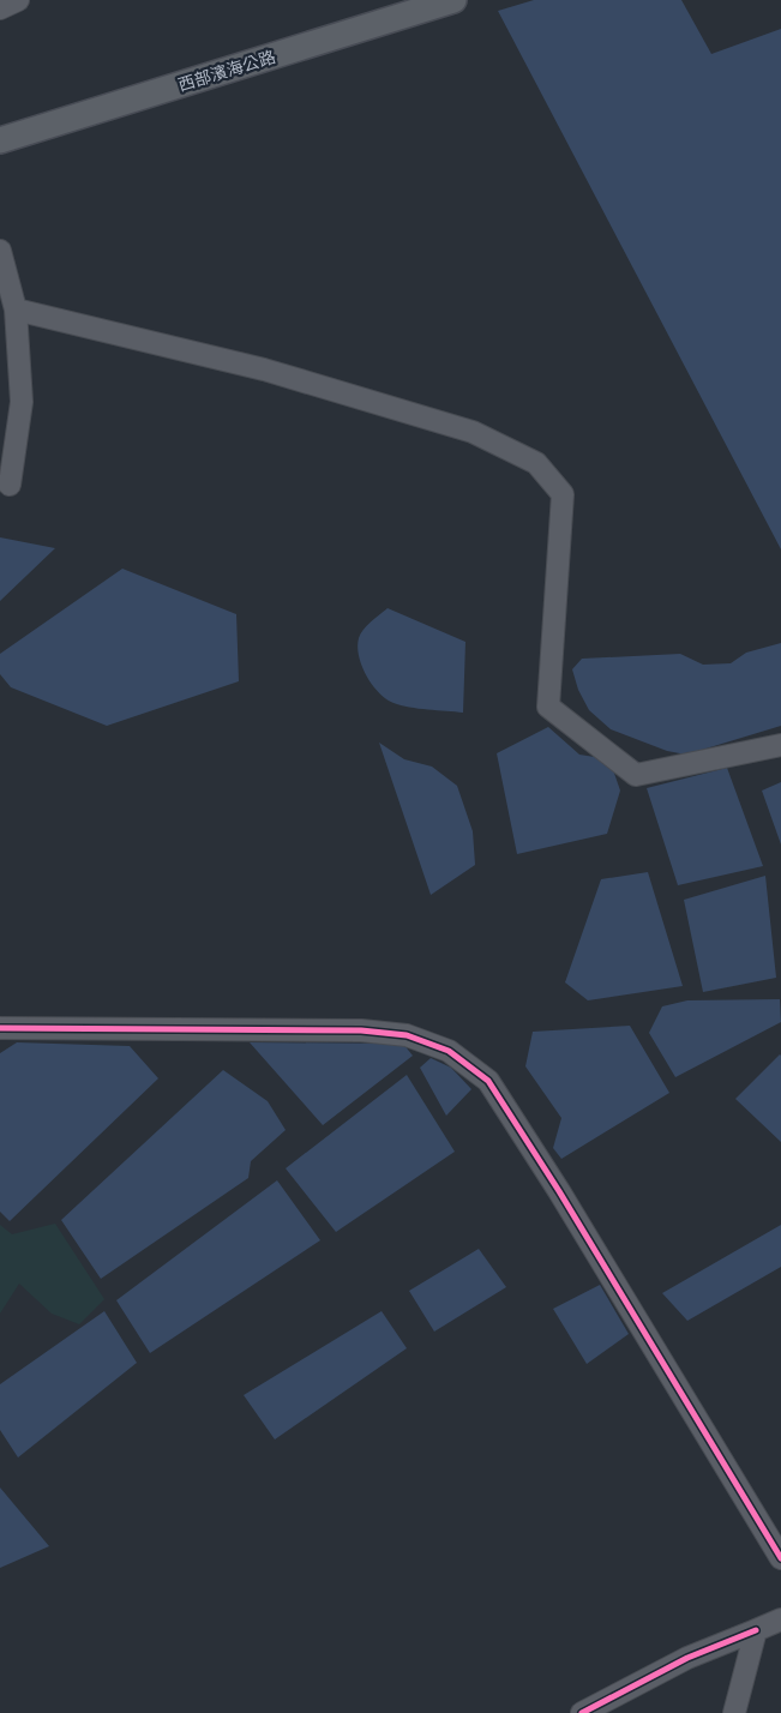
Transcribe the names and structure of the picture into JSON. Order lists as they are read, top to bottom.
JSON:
{
  "streets": {
    "main road": ["西部濱海公路"]
  }
}
